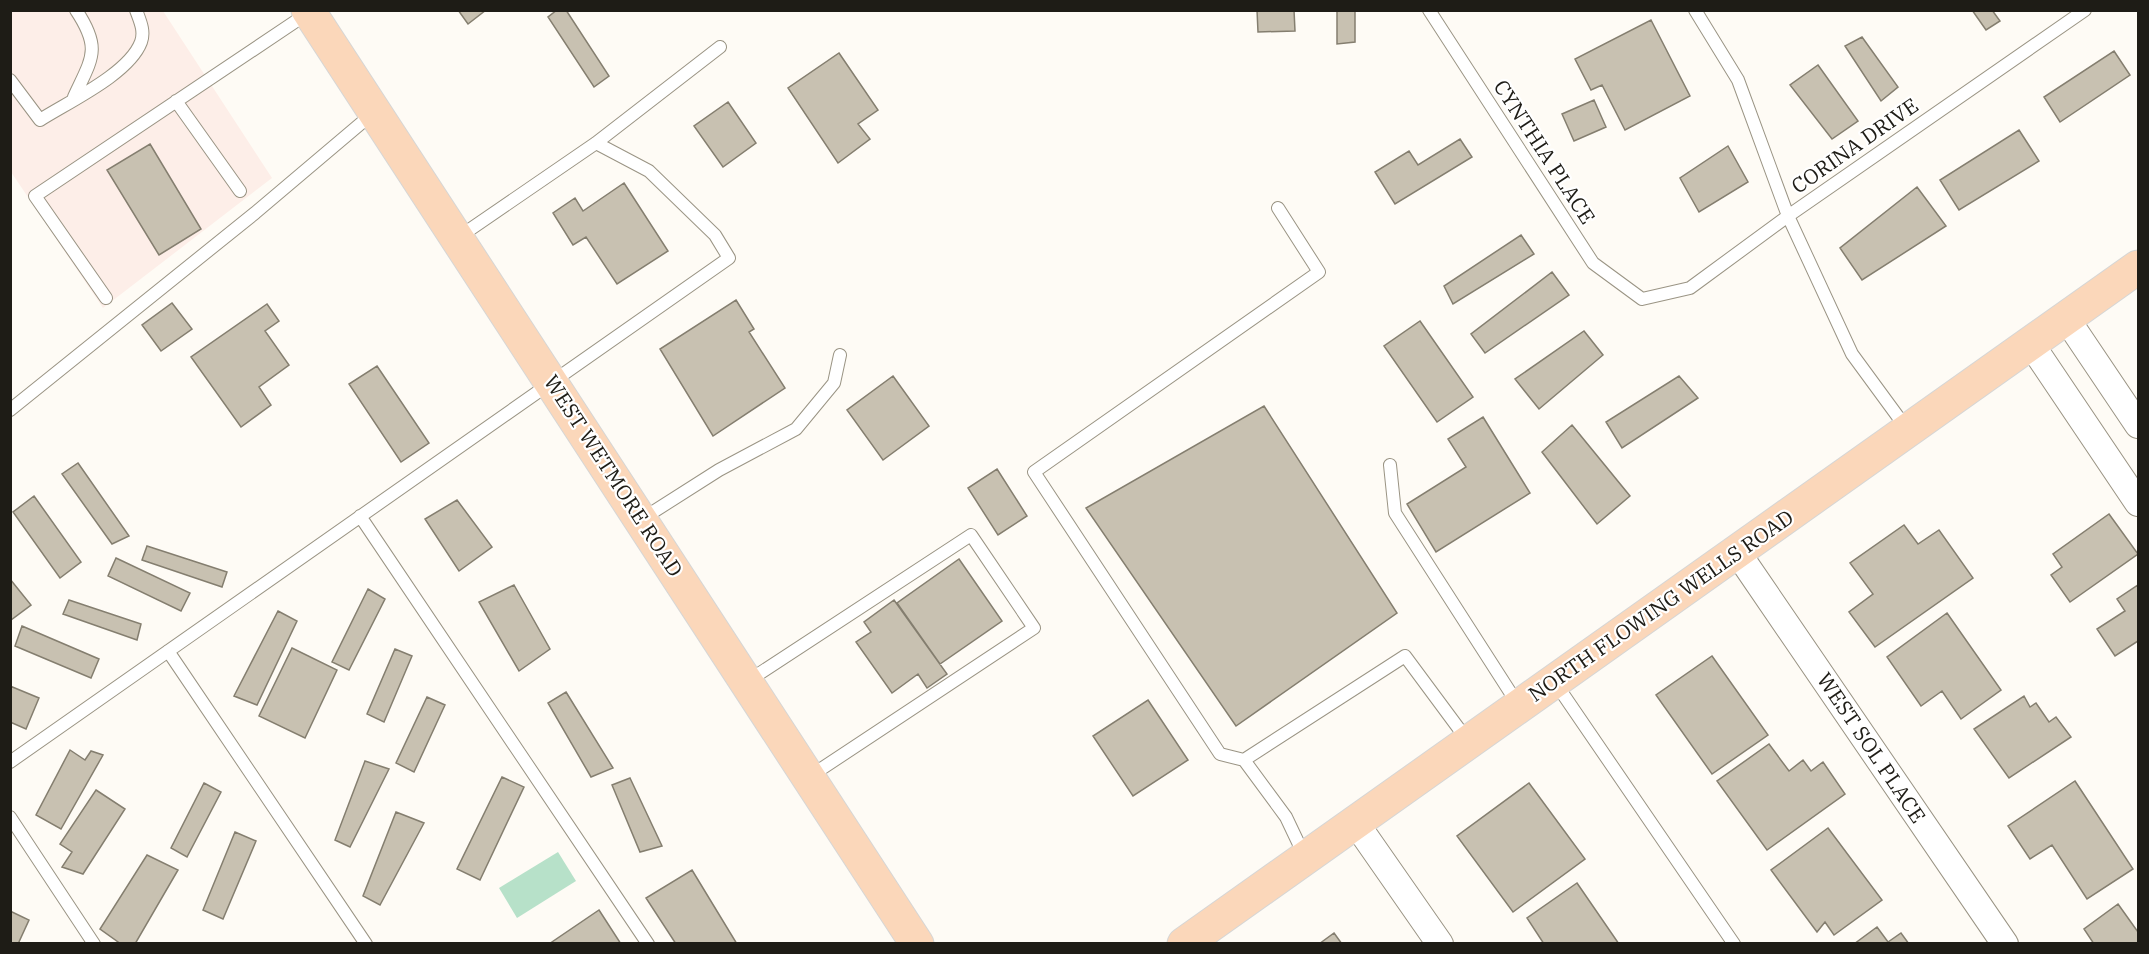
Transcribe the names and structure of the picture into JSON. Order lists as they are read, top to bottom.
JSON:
{
  "streets": {
    "main road": ["WEST WETMORE ROAD", "NORTH FLOWING WELLS ROAD"],
    "street": ["WEST SOL PLACE"],
    "lane": ["CORINA DRIVE", "CYNTHIA PLACE"]
  },
  "crossings": [
    ["CORINA DRIVE", "CYNTHIA PLACE"],
    ["NORTH FLOWING WELLS ROAD", "WEST SOL PLACE"]
  ]
}
